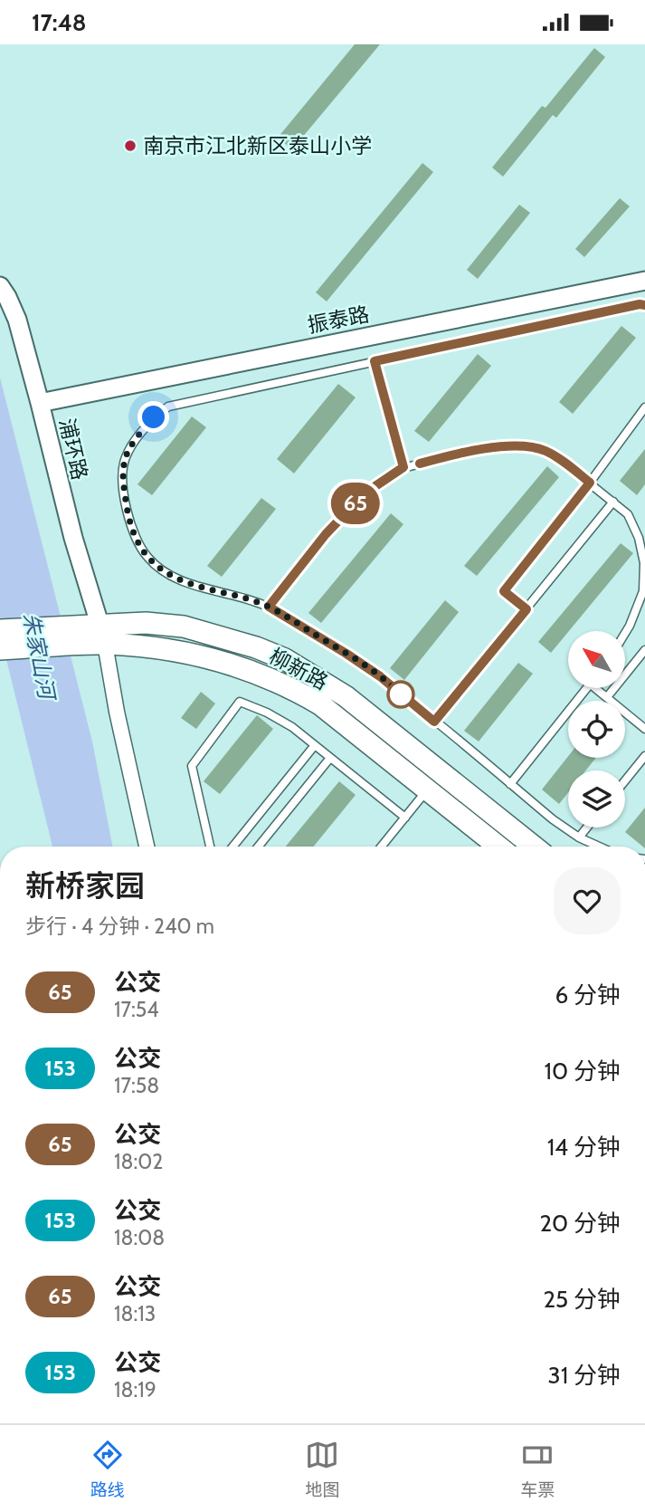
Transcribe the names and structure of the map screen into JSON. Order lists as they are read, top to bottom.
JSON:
{
  "streets": {
    "main road": ["柳新路"],
    "street": ["振泰路", "浦环路"]
  },
  "crossings": [
    ["振泰路", "浦环路"],
    ["浦环路", "柳新路"]
  ],
  "water": ["朱家山河"],
  "places": ["南京市江北新区泰山小学"],
  "lines": ["bus line 65"],
  "north": "top left",
  "page": {
    "status": "17:48",
    "on_map": "65",
    "heading": ["新桥家园", "步行 · 4 分钟 · 240 m"],
    "list": [
      {
        "mark": "65",
        "name": "公交",
        "note": "17:54",
        "value": "6 分钟"
      },
      {
        "mark": "153",
        "name": "公交",
        "note": "17:58",
        "value": "10 分钟"
      },
      {
        "mark": "65",
        "name": "公交",
        "note": "18:02",
        "value": "14 分钟"
      },
      {
        "mark": "153",
        "name": "公交",
        "note": "18:08",
        "value": "20 分钟"
      },
      {
        "mark": "65",
        "name": "公交",
        "note": "18:13",
        "value": "25 分钟"
      },
      {
        "mark": "153",
        "name": "公交",
        "note": "18:19",
        "value": "31 分钟"
      }
    ],
    "tabs": ["路线", "地图", "车票"]
  }
}
